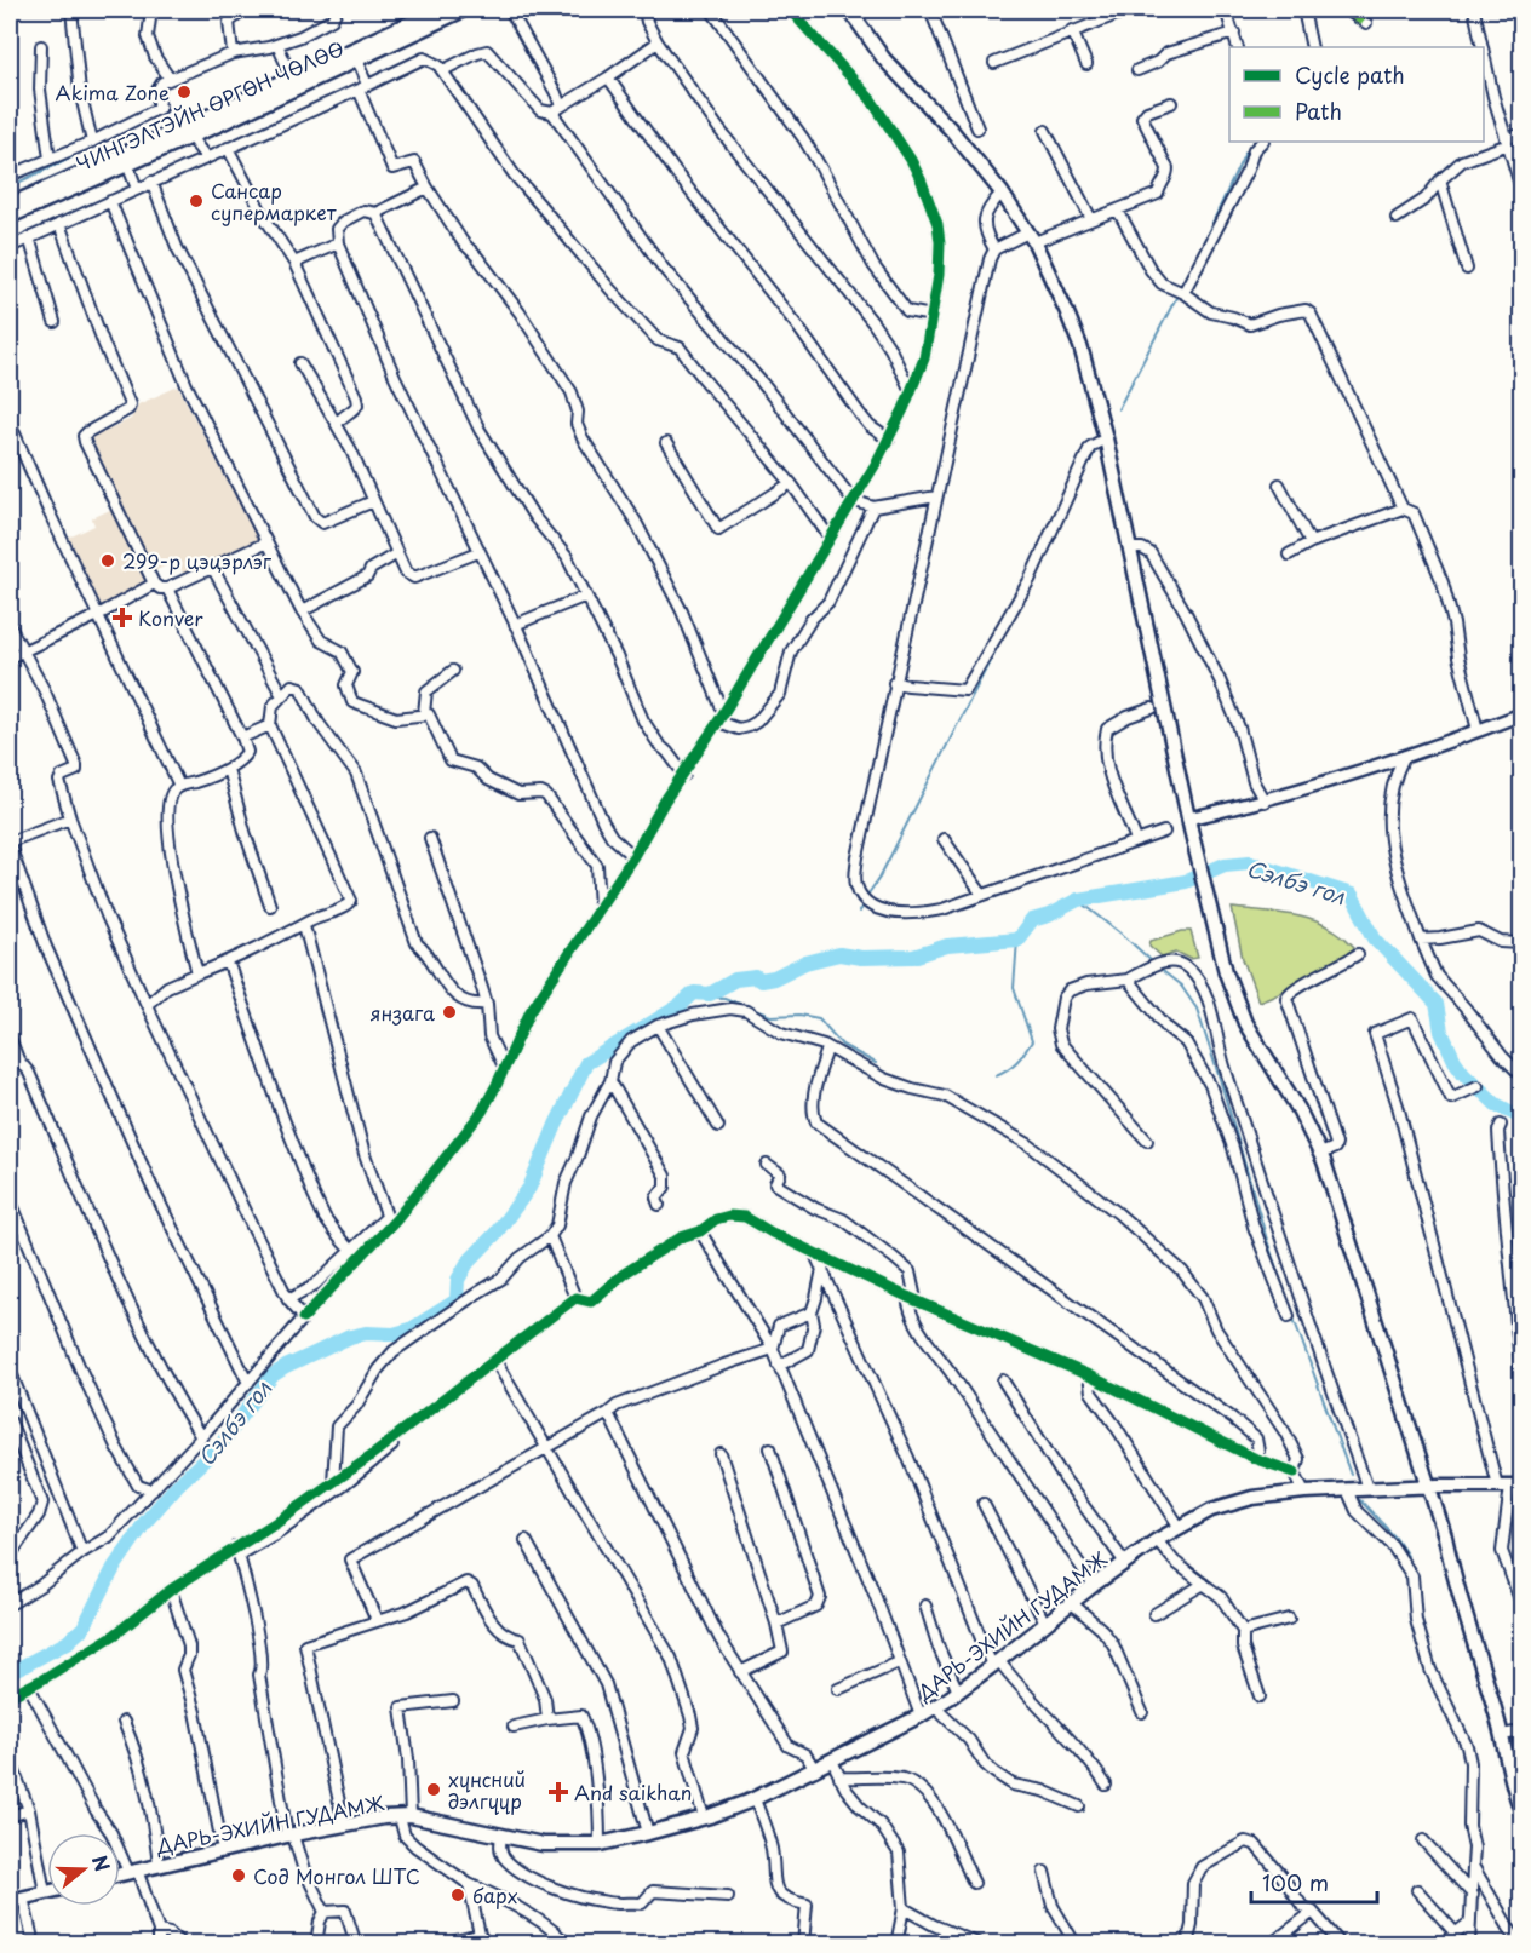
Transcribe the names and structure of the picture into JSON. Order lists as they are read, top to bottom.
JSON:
{
  "streets": {
    "main road": ["ЧИНГЭЛТЭЙН ӨРГӨН ЧӨЛӨӨ", "ДАРЬ-ЭХИЙН ГУДАМЖ"]
  },
  "water": ["Сэлбэ гол"],
  "places": {
    "other": [
      "Akima Zone",
      "Сансар супермаркет",
      "299-р цэцэрлэг",
      "янзага",
      "хүнсний дэлгүүр",
      "Сод Монгол ШТС",
      "барх"
    ],
    "health": ["Konver", "And saikhan"]
  },
  "legend": ["Cycle path", "Path"],
  "scale_bar": "100 m",
  "north": "right"
}
